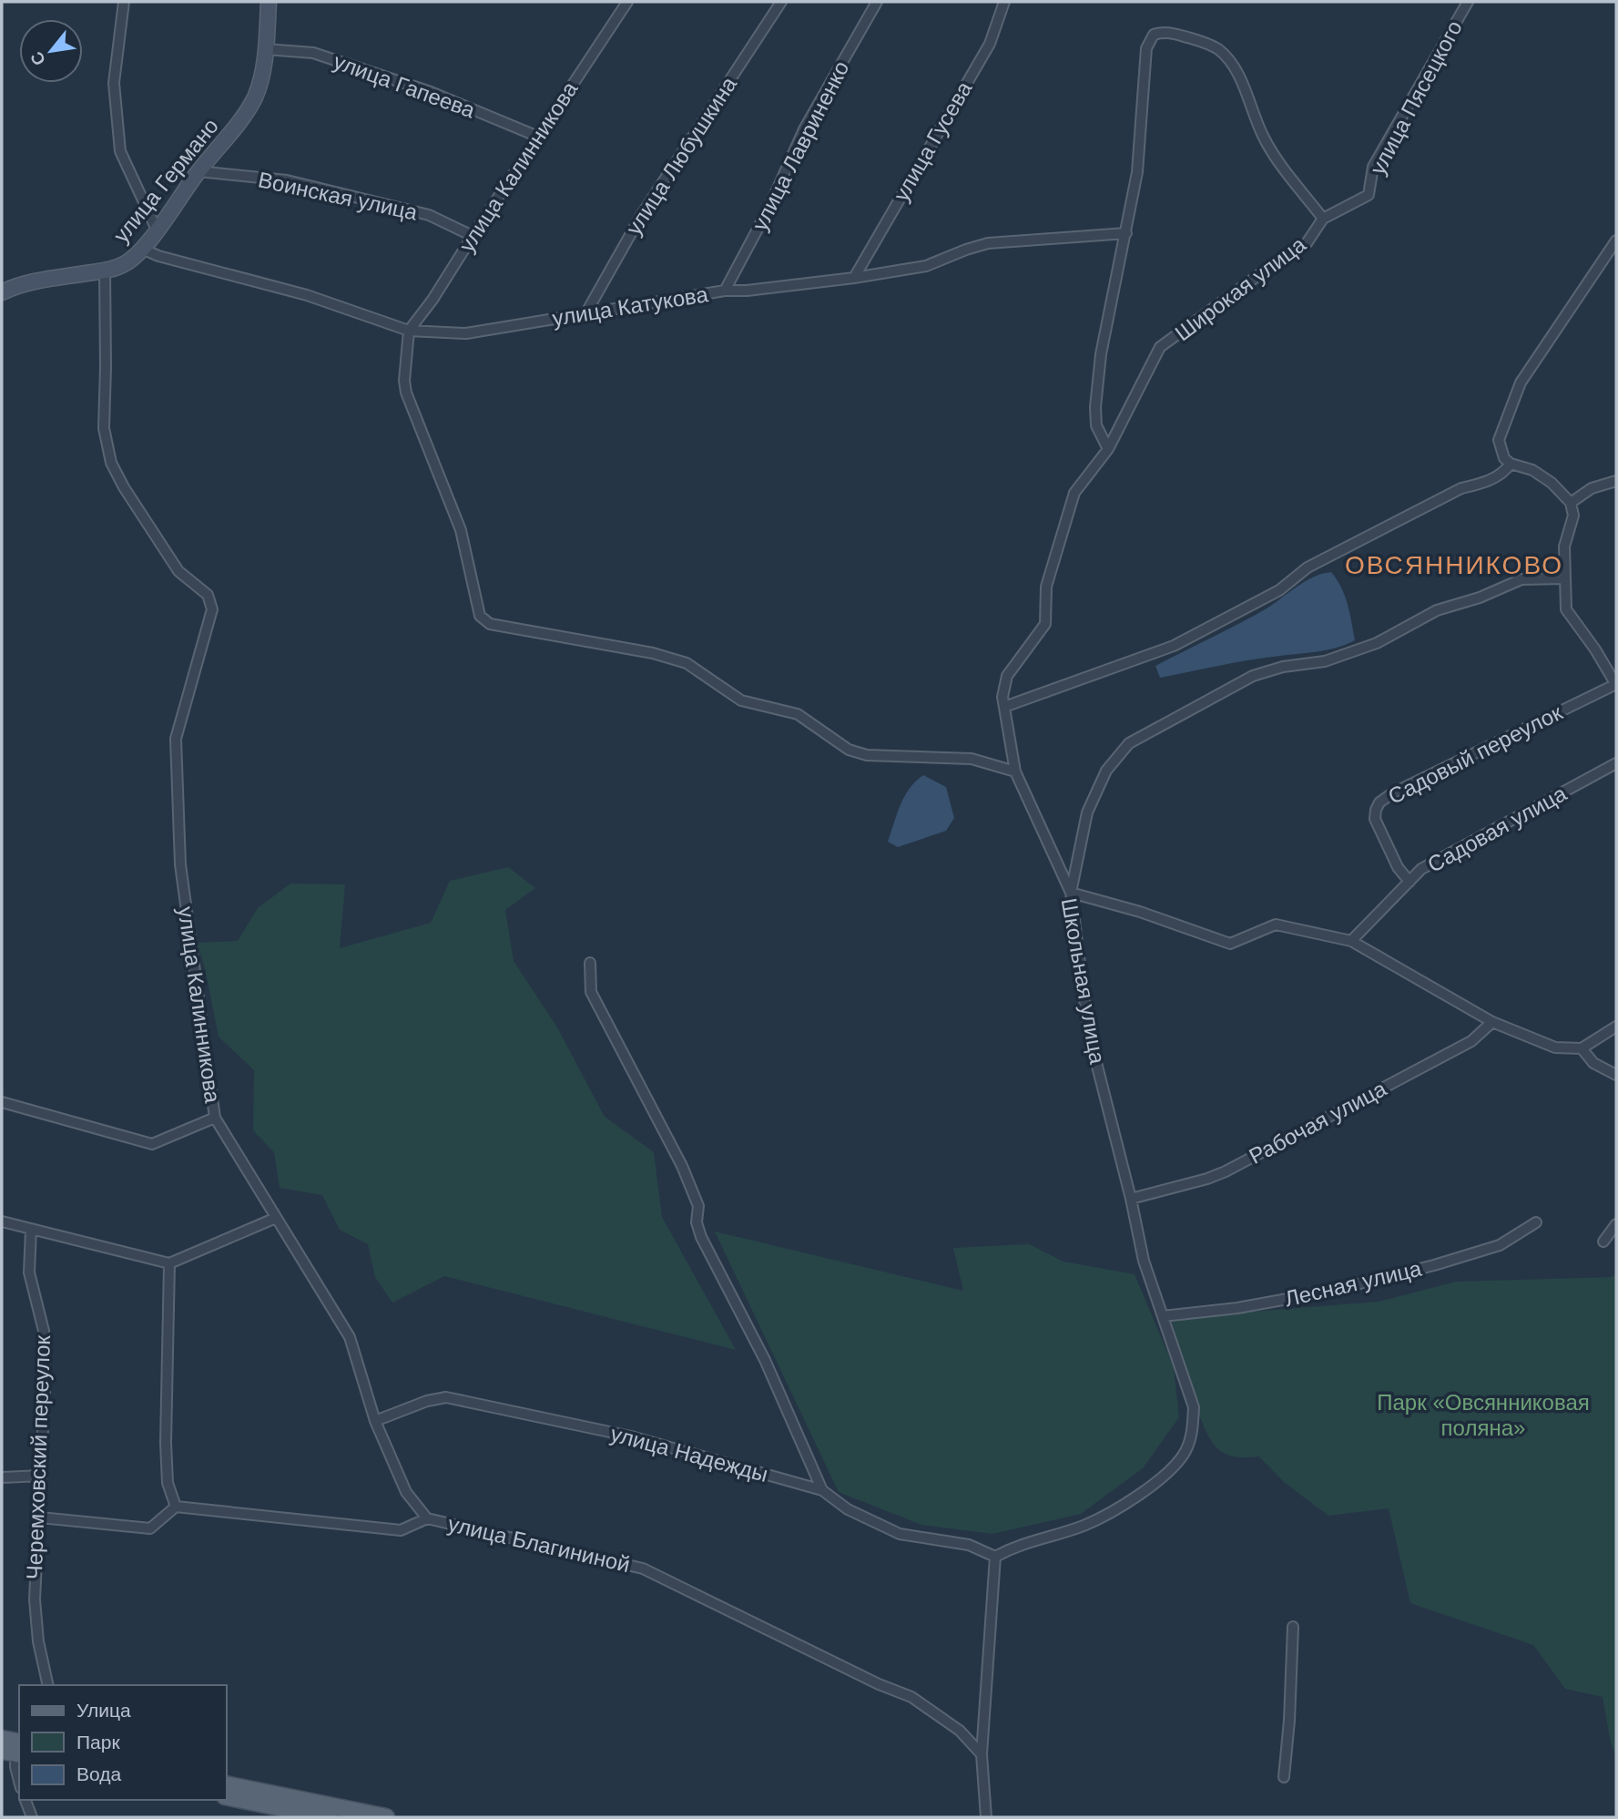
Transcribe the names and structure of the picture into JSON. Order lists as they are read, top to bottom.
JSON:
{
  "streets": {
    "main road": ["улица Германо"],
    "street": [
      "улица Гапеева",
      "улица Пясецкого",
      "улица Гусева",
      "улица Лавриненко",
      "улица Любушкина",
      "улица Калинникова",
      "Воинская улица",
      "Широкая улица",
      "улица Катукова",
      "Садовый переулок",
      "Садовая улица",
      "Школьная улица",
      "Рабочая улица",
      "Лесная улица",
      "улица Надежды",
      "Черемховский переулок",
      "улица Благининой"
    ]
  },
  "crossings": [
    ["улица Гапеева", "улица Калинникова"],
    ["улица Гапеева", "улица Германо"],
    ["улица Пясецкого", "Широкая улица"],
    ["улица Гусева", "улица Катукова"],
    ["улица Лавриненко", "улица Катукова"],
    ["улица Любушкина", "улица Катукова"],
    ["улица Калинникова", "улица Германо"],
    ["улица Калинникова", "Воинская улица"],
    ["улица Калинникова", "улица Катукова"],
    ["улица Калинникова", "улица Надежды"],
    ["улица Калинникова", "улица Благининой"],
    ["улица Германо", "Воинская улица"],
    ["улица Германо", "улица Катукова"],
    ["Широкая улица", "улица Катукова"],
    ["Широкая улица", "Школьная улица"],
    ["Садовый переулок", "Садовая улица"],
    ["Школьная улица", "Рабочая улица"],
    ["Школьная улица", "Лесная улица"],
    ["Школьная улица", "улица Надежды"]
  ],
  "districts": ["ОВСЯННИКОВО"],
  "parks": ["Парк «Овсянниковая поляна»"],
  "legend": ["Улица", "Парк", "Вода"],
  "north": "bottom left"
}
